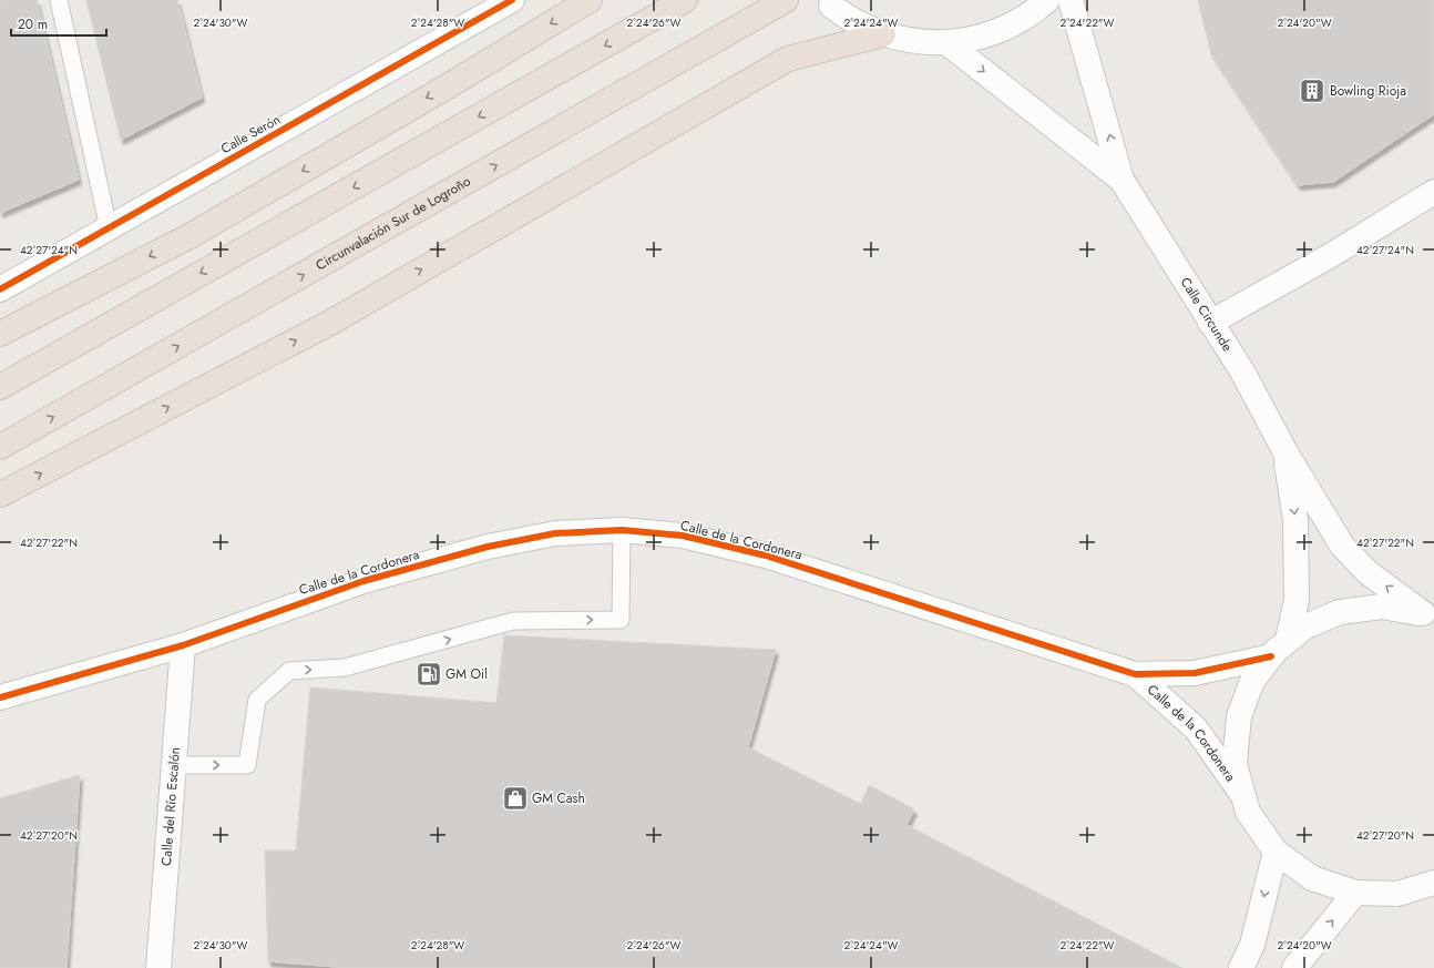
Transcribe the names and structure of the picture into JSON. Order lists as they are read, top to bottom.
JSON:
{
  "streets": {
    "highway": ["Circunvalación Sur de Logroño"],
    "street": [
      "Calle Serón",
      "Calle Circunde",
      "Calle de la Cordonera",
      "Calle del Río Escalón"
    ]
  },
  "crossings": [
    ["Calle Circunde", "Calle de la Cordonera"],
    ["Calle de la Cordonera", "Calle del Río Escalón"]
  ],
  "places": {
    "building": ["Bowling Rioja"],
    "fuel station": ["GM Oil"],
    "shop": ["GM Cash"]
  },
  "scale_bar": "20 m",
  "coordinates": [
    "2°24'30\"W",
    "2°24'28\"W",
    "2°24'26\"W",
    "2°24'24\"W",
    "2°24'22\"W",
    "2°24'20\"W",
    "42°27'24\"N",
    "42°27'22\"N",
    "42°27'20\"N"
  ]
}
